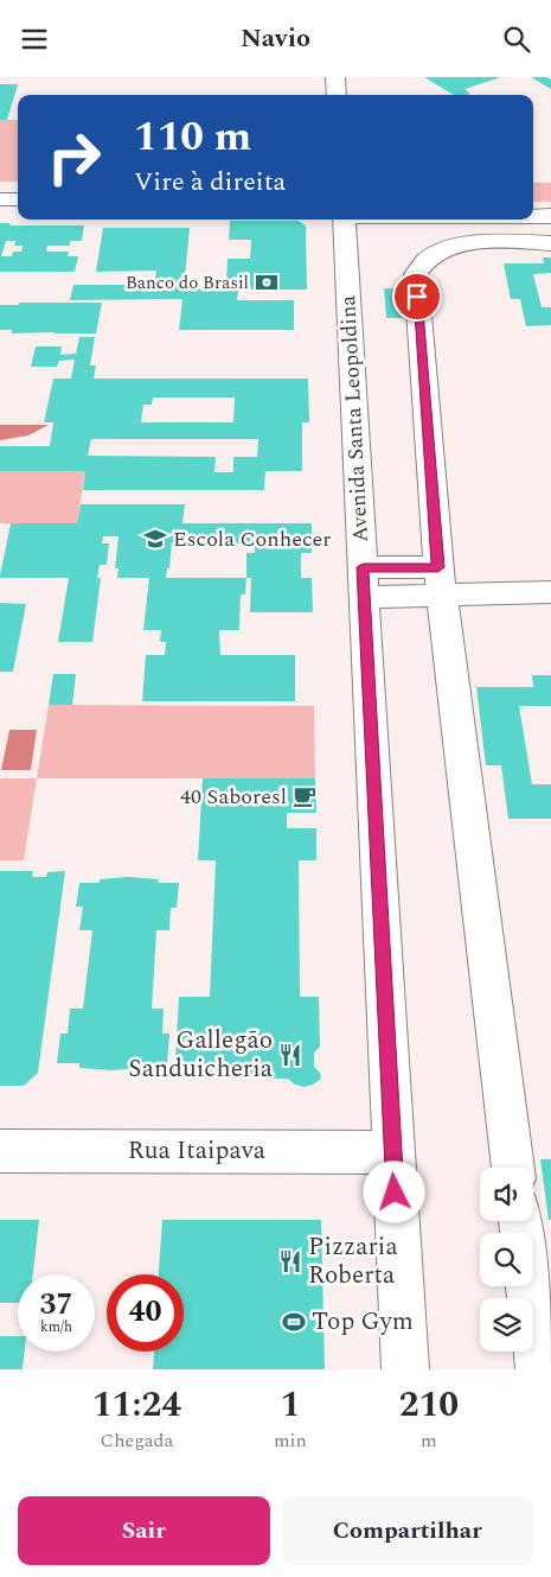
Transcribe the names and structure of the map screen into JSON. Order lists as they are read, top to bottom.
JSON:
{
  "streets": {
    "street": ["Avenida Santa Leopoldina", "Rua Itaipava"]
  },
  "crossings": [
    ["Avenida Santa Leopoldina", "Rua Itaipava"]
  ],
  "places": {
    "bank": ["Banco do Brasil"],
    "school or university": ["Escola Conhecer"],
    "cafe": ["40 Saboresl"],
    "restaurant": ["Gallegão Sanduicheria", "Pizzaria Roberta"],
    "sports": ["Top Gym"]
  },
  "page": {
    "header": "Navio",
    "turn": ["110 m", "Vire à direita"],
    "speed": "37 km/h",
    "limit": "40",
    "eta": [
      "11:24",
      "Chegada",
      "1",
      "min",
      "210",
      "m"
    ],
    "buttons": ["Sair", "Compartilhar"]
  }
}
